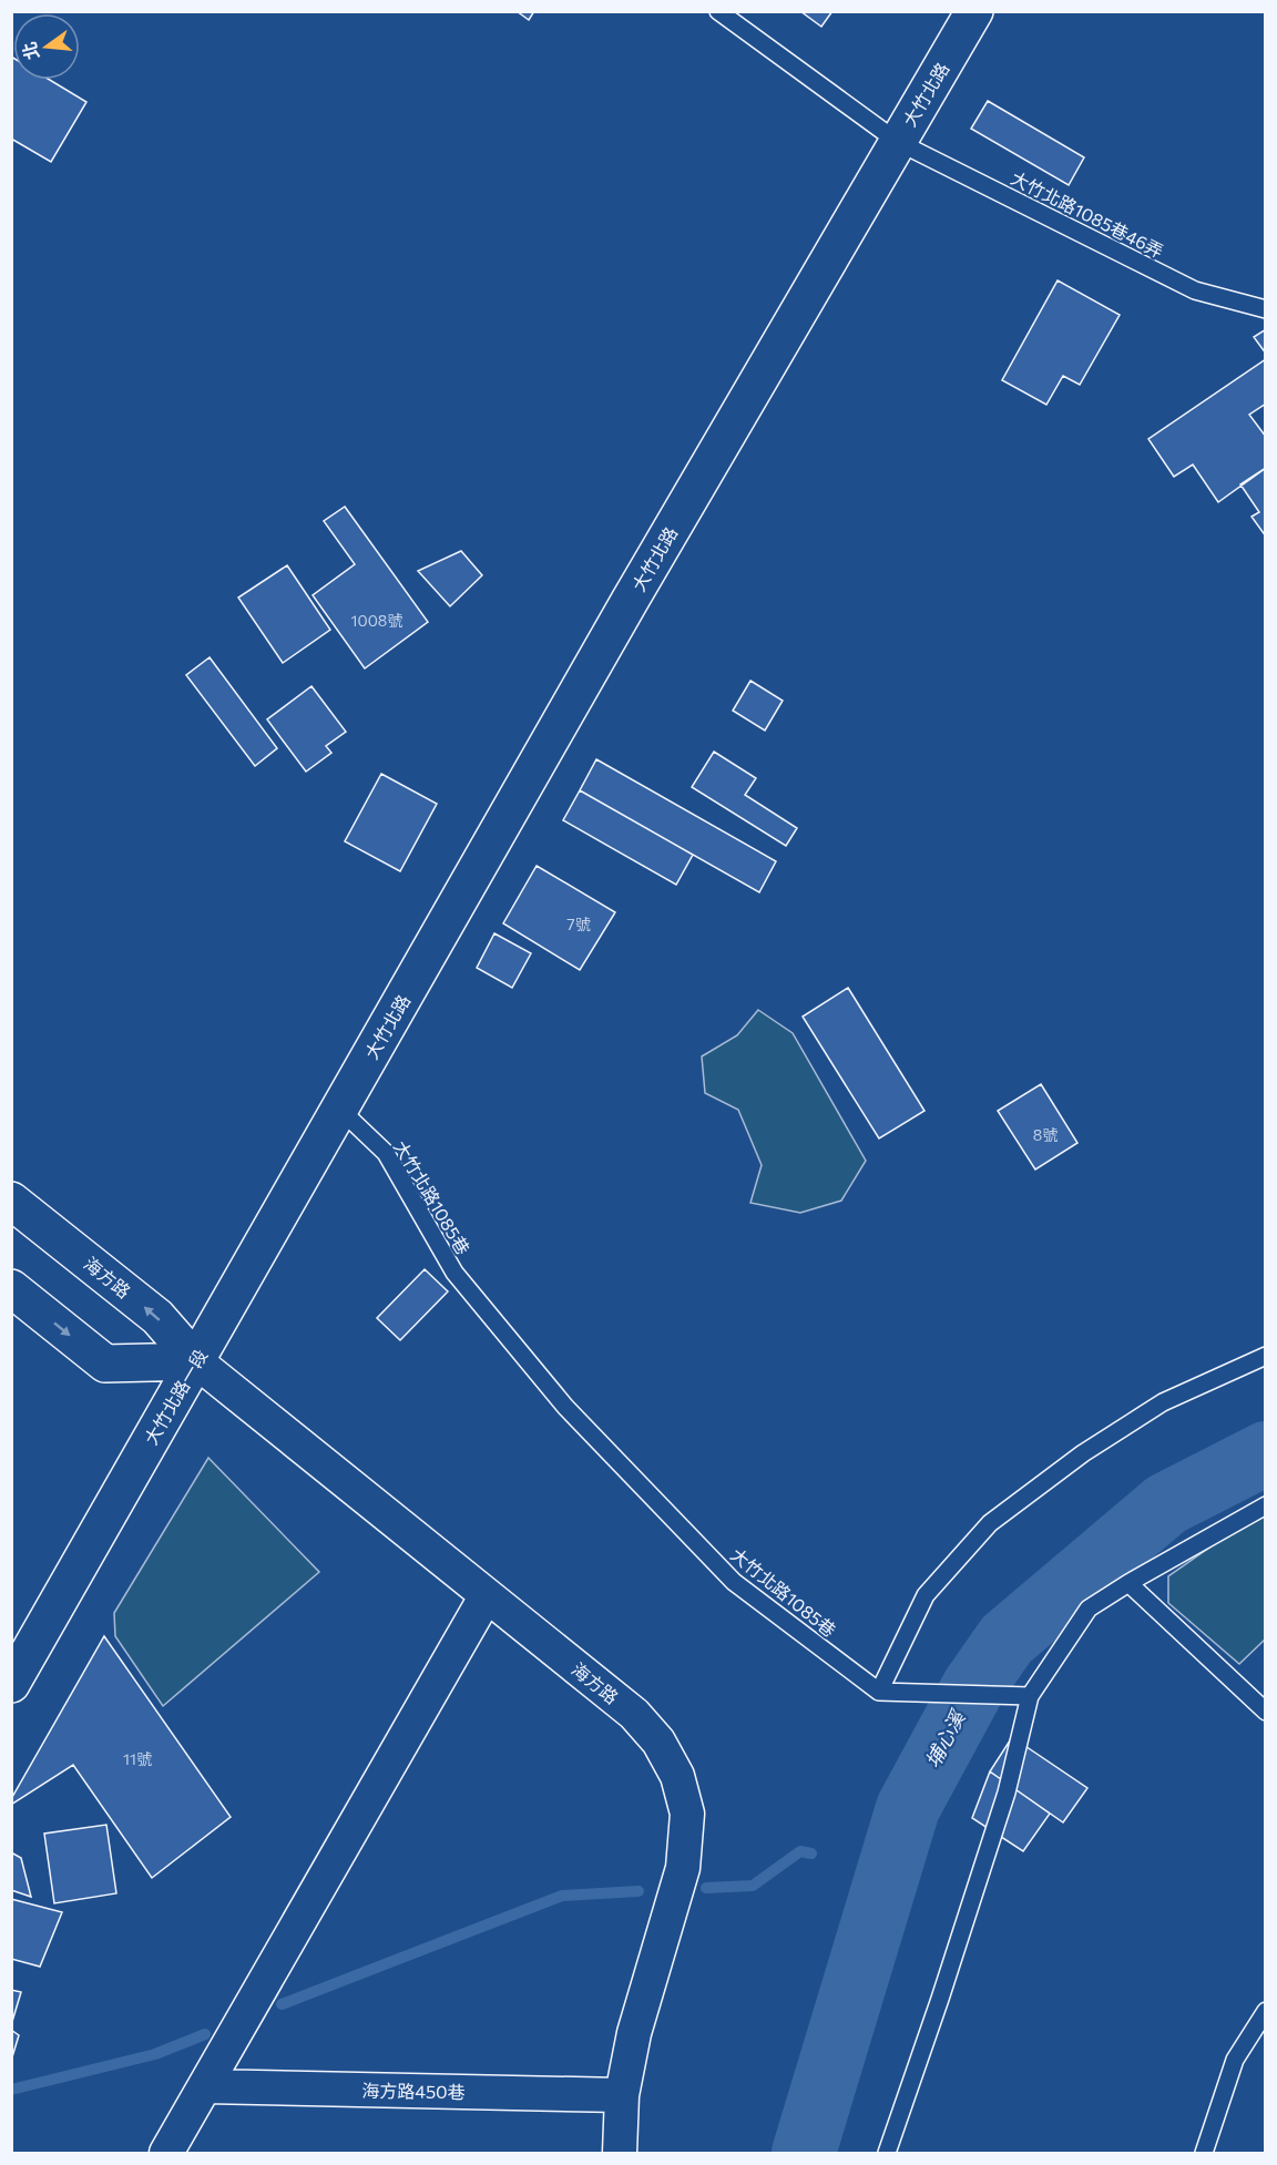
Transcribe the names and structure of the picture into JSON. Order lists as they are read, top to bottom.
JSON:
{
  "streets": {
    "street": [
      "大竹北路",
      "海方路",
      "大竹北路一段",
      "海方路450巷"
    ],
    "lane": ["大竹北路1085巷46弄", "大竹北路1085巷"]
  },
  "crossings": [
    ["大竹北路", "大竹北路1085巷46弄"],
    ["大竹北路", "大竹北路1085巷"],
    ["大竹北路", "大竹北路一段"],
    ["大竹北路1085巷", "大竹北路一段"],
    ["海方路", "大竹北路一段"],
    ["海方路", "海方路450巷"]
  ],
  "water": ["埔心溪"],
  "house_numbers": [
    "1008號",
    "7號",
    "8號",
    "11號"
  ],
  "north": "left"
}
